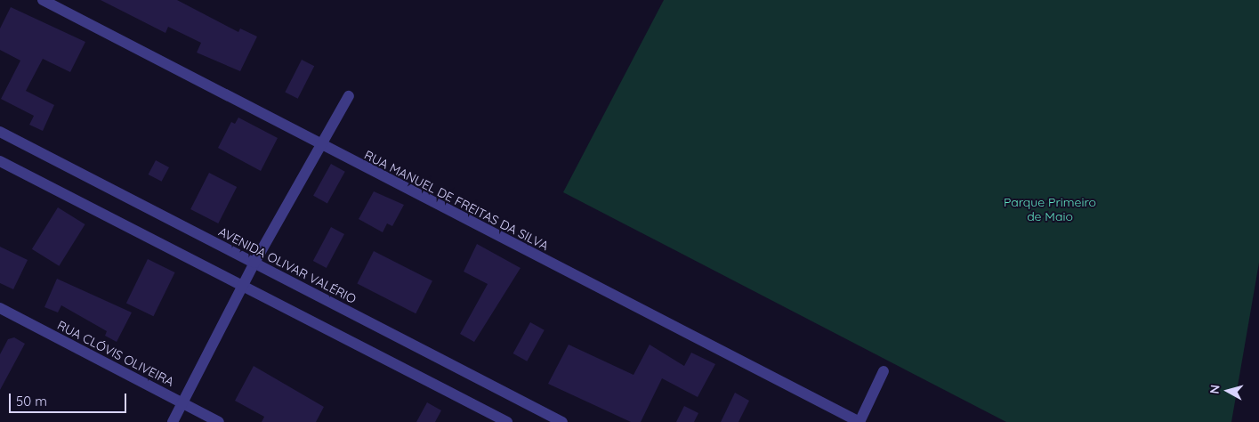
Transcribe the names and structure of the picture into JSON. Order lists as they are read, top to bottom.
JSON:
{
  "streets": {
    "street": ["RUA MANUEL DE FREITAS DA SILVA", "AVENIDA OLIVAR VALÉRIO", "RUA CLÓVIS OLIVEIRA"]
  },
  "parks": ["Parque Primeiro de Maio"],
  "scale_bar": "50 m",
  "north": "left"
}
